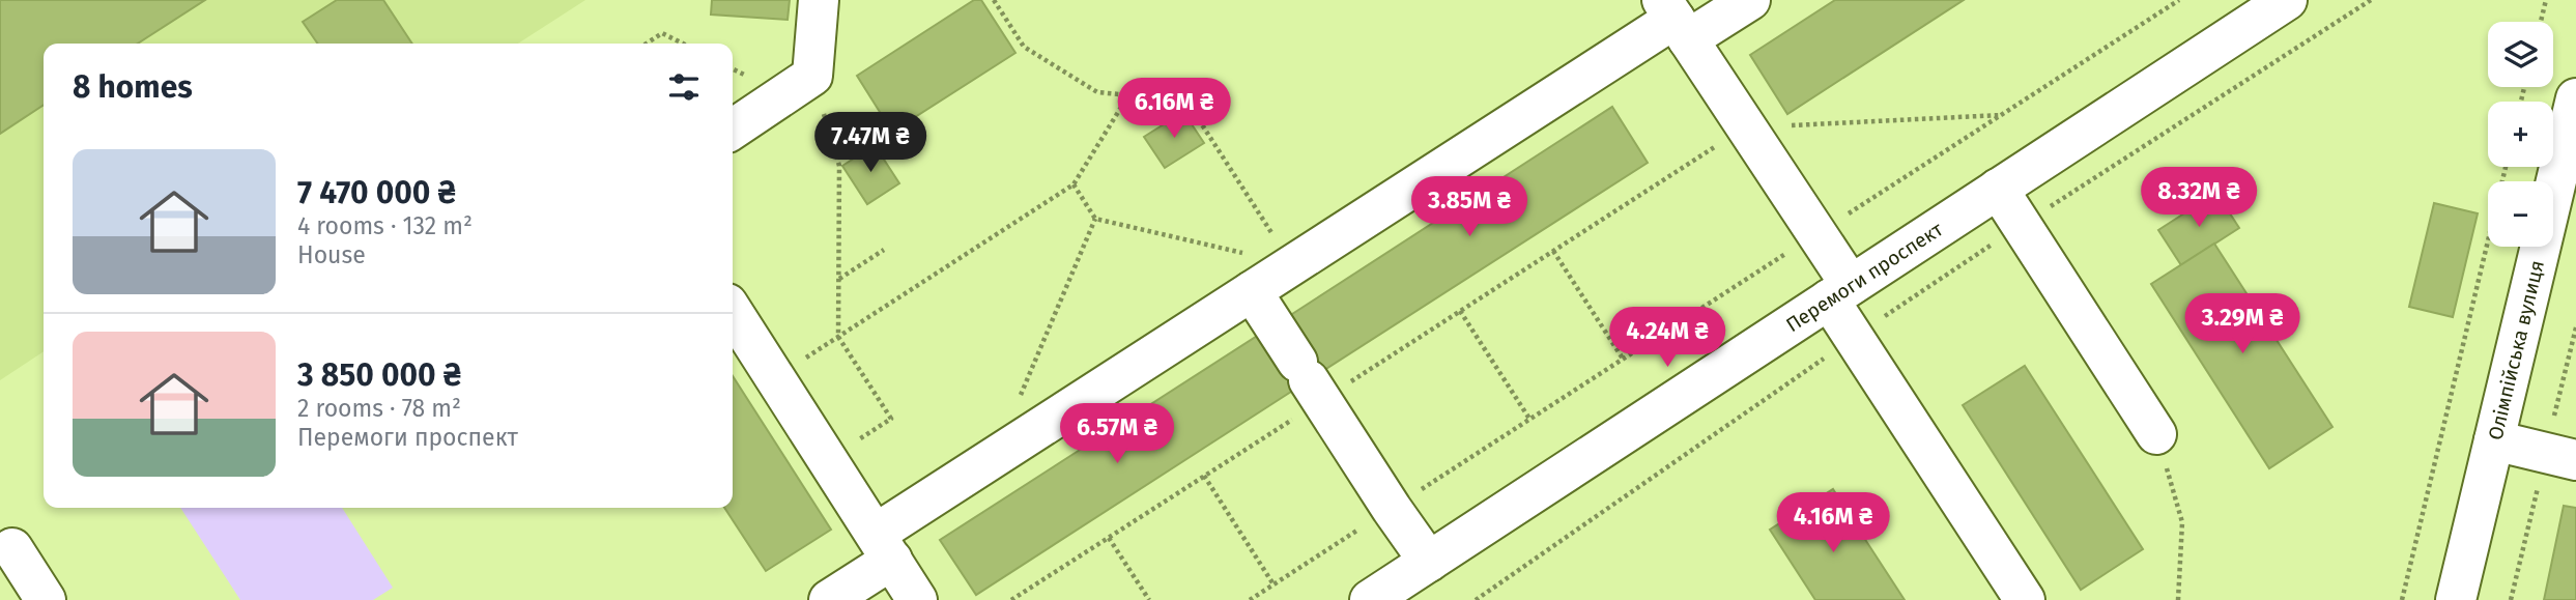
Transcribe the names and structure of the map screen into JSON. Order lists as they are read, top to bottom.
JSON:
{
  "streets": {
    "street": ["Перемоги проспект", "Олімпійська вулиця"]
  },
  "page": {
    "map_buttons": ["+", "−"],
    "heading": "8 homes",
    "price": [
      "6.16M ₴",
      "7.47M ₴",
      "8.32M ₴",
      "3.85M ₴",
      "3.29M ₴",
      "4.24M ₴",
      "6.57M ₴",
      "4.16M ₴"
    ],
    "list": [
      {
        "name": "7 470 000 ₴",
        "note": "4 rooms · 132 m² · House"
      },
      {
        "name": "3 850 000 ₴",
        "note": "2 rooms · 78 m² · Перемоги проспект"
      }
    ]
  }
}
